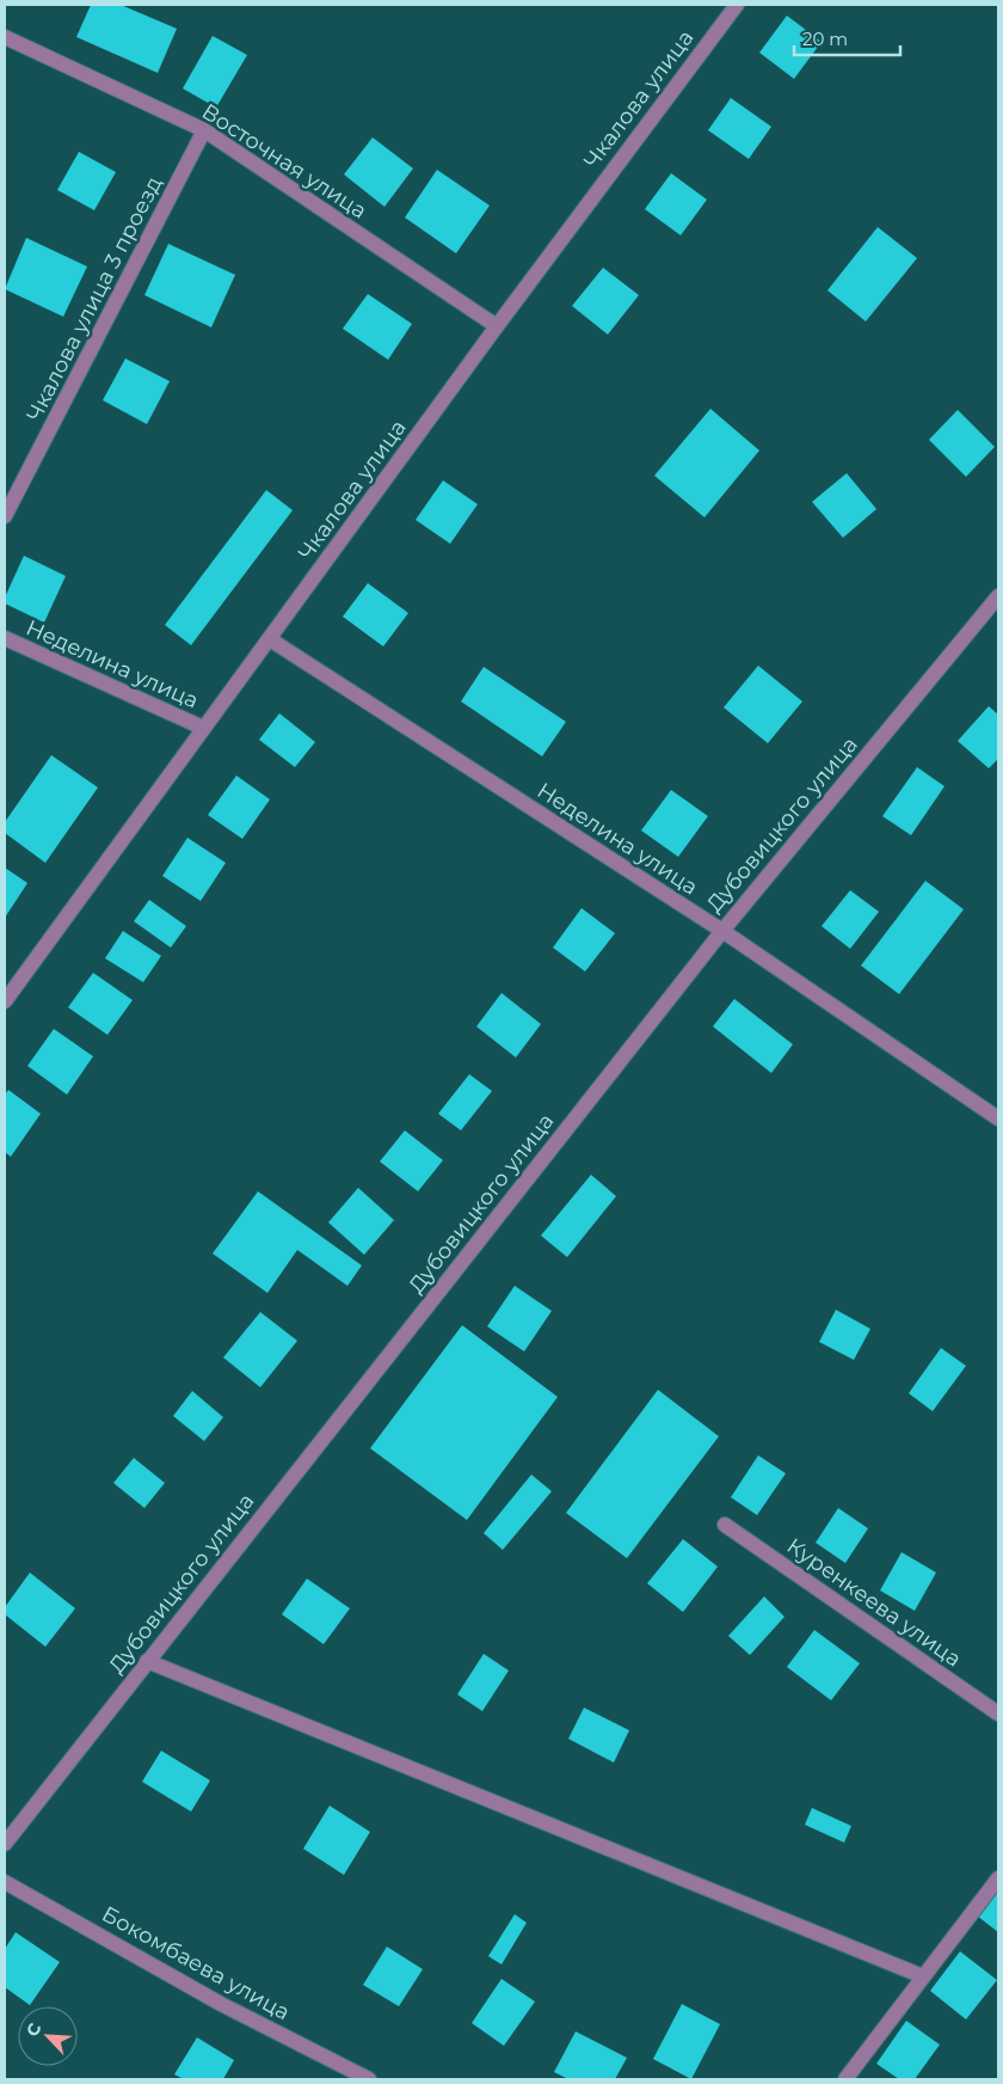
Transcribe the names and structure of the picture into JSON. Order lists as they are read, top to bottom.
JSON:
{
  "streets": {
    "street": [
      "Чкалова улица",
      "Восточная улица",
      "Чкалова улица 3 проезд",
      "Неделина улица",
      "Дубовицкого улица",
      "Куренкеева улица",
      "Бокомбаева улица"
    ]
  },
  "crossings": [
    ["Чкалова улица", "Восточная улица"],
    ["Чкалова улица", "Неделина улица"],
    ["Восточная улица", "Чкалова улица 3 проезд"],
    ["Неделина улица", "Дубовицкого улица"]
  ],
  "scale_bar": "20 m",
  "north": "top left"
}
